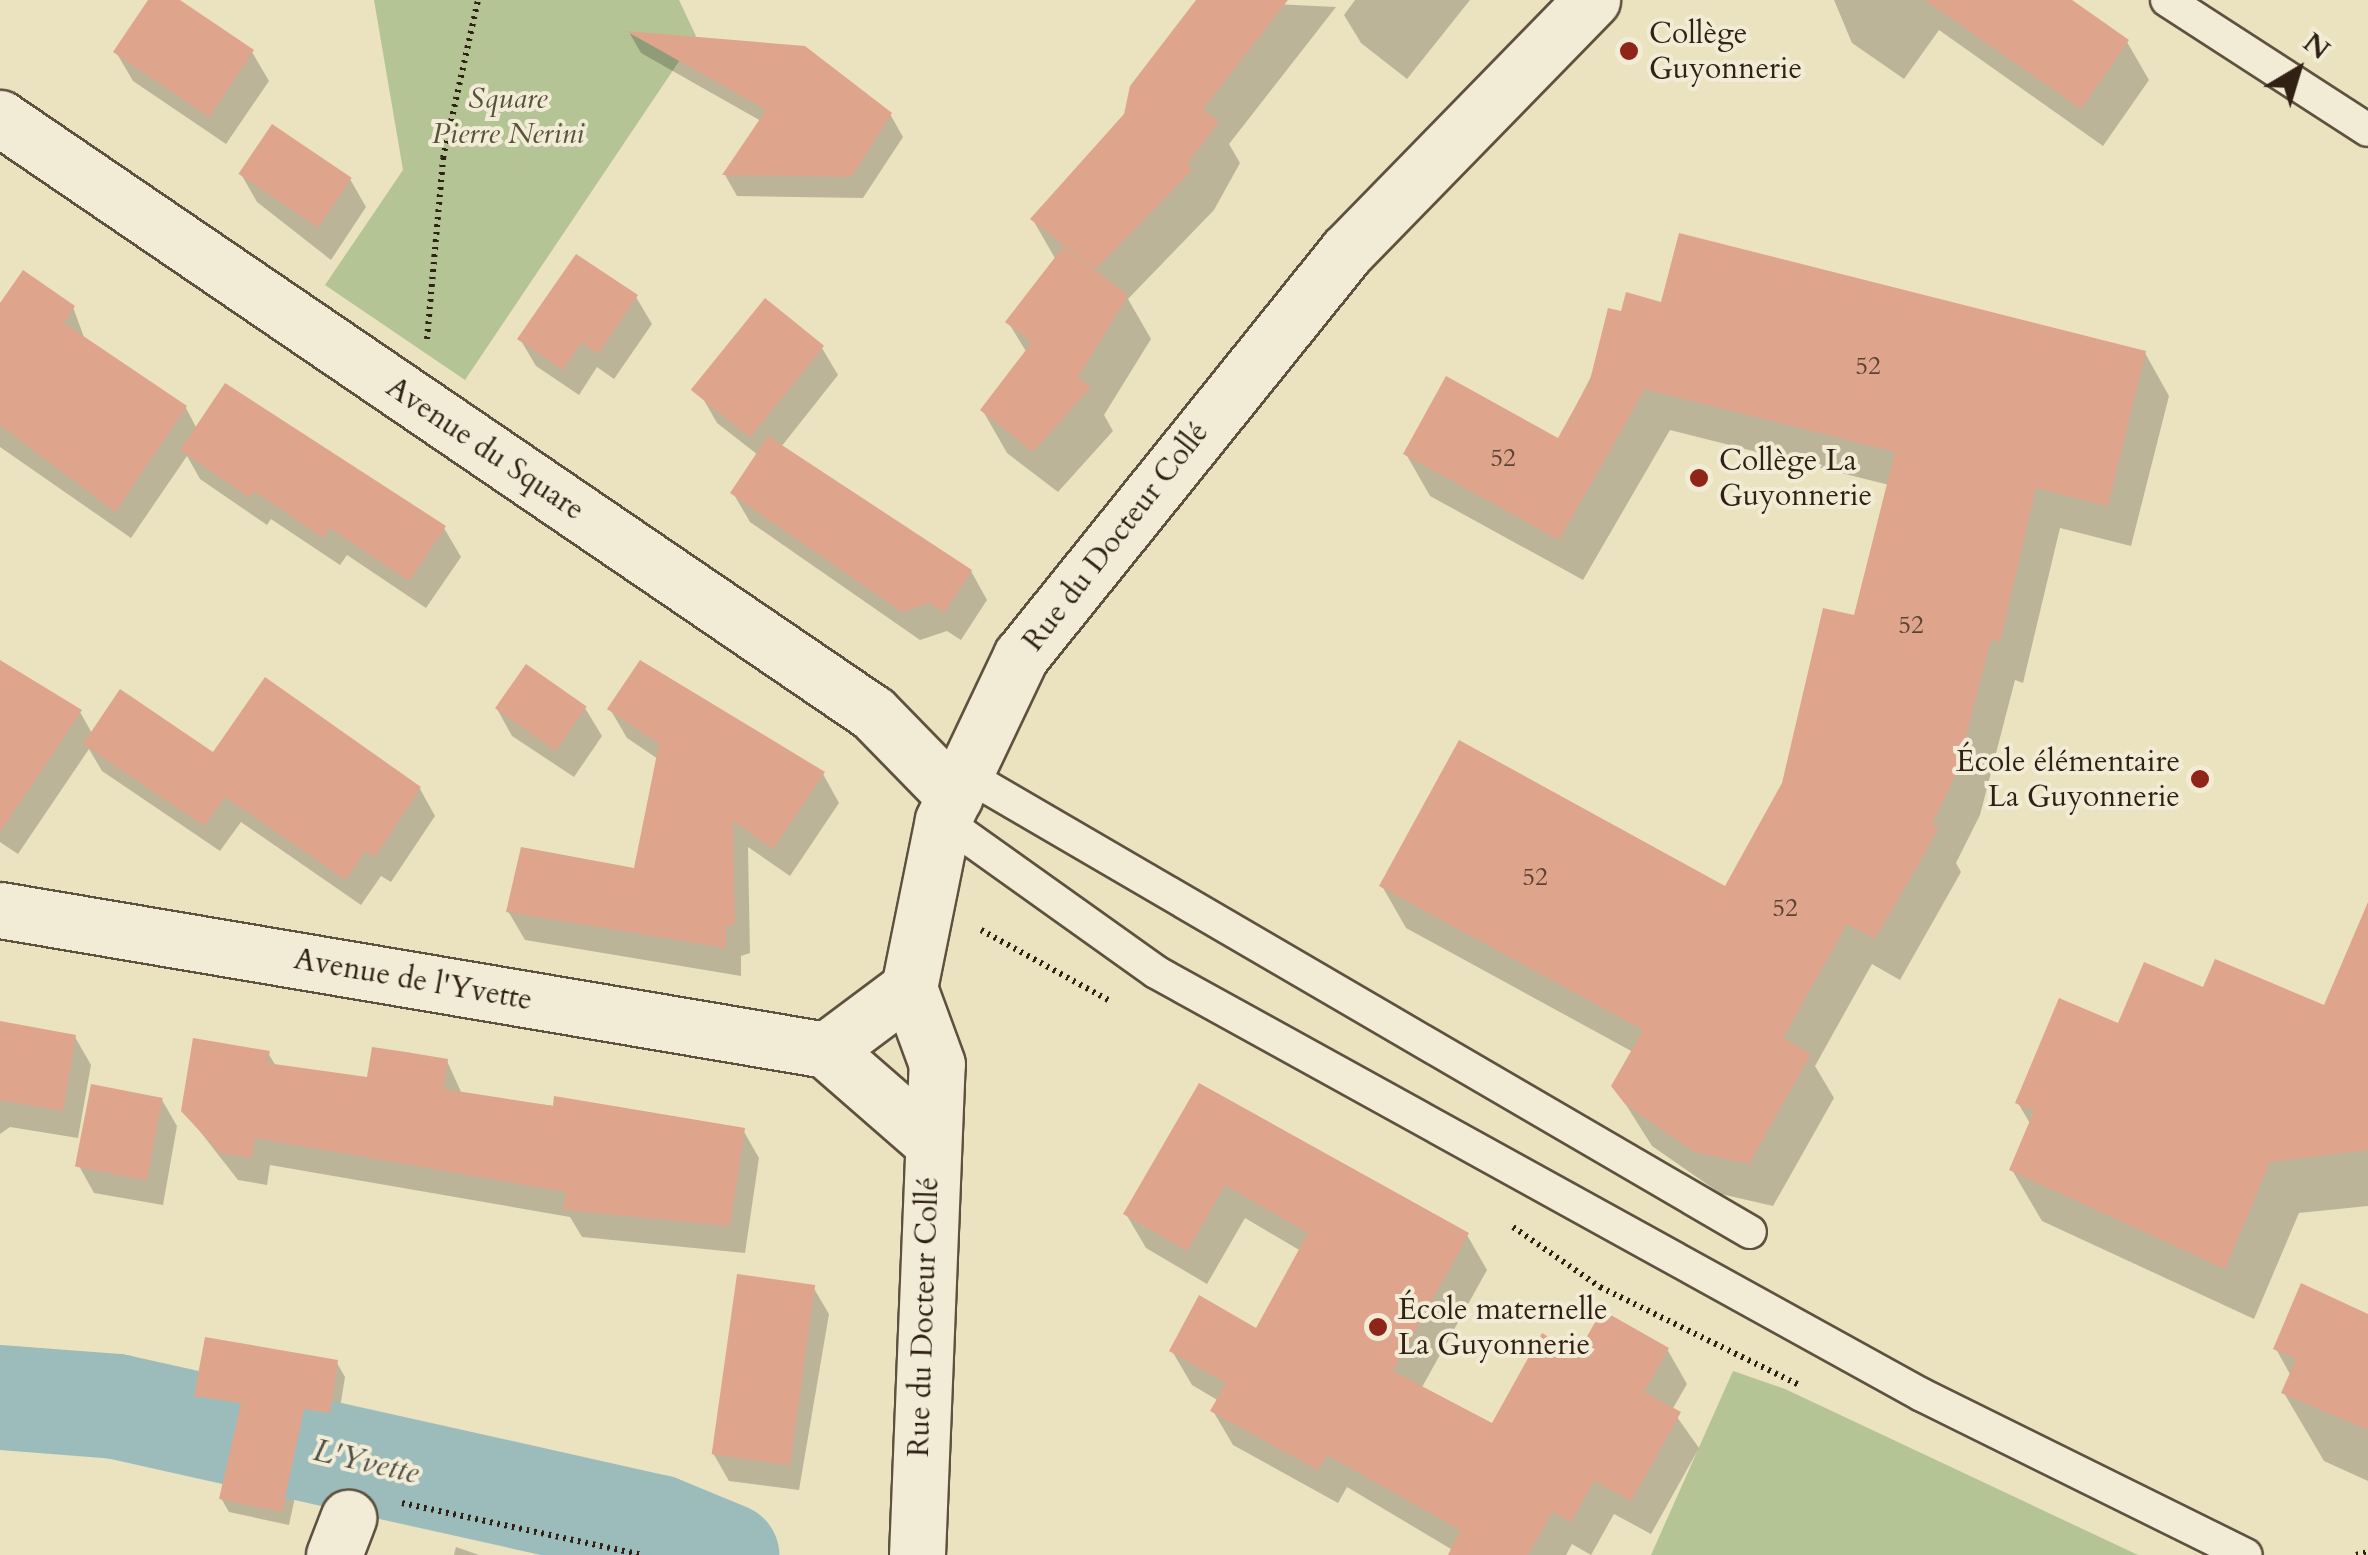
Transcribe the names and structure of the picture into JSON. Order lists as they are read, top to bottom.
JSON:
{
  "streets": {
    "street": ["Avenue du Square", "Rue du Docteur Collé", "Avenue de l'Yvette"]
  },
  "crossings": [
    ["Avenue du Square", "Rue du Docteur Collé"]
  ],
  "water": ["L'Yvette"],
  "parks": ["Square Pierre Nerini"],
  "places": [
    "Collège Guyonnerie",
    "Collège La Guyonnerie",
    "École élémentaire La Guyonnerie",
    "École maternelle La Guyonnerie"
  ],
  "house_numbers": [
    "52",
    "52",
    "52",
    "52",
    "52"
  ],
  "north": "top right"
}
